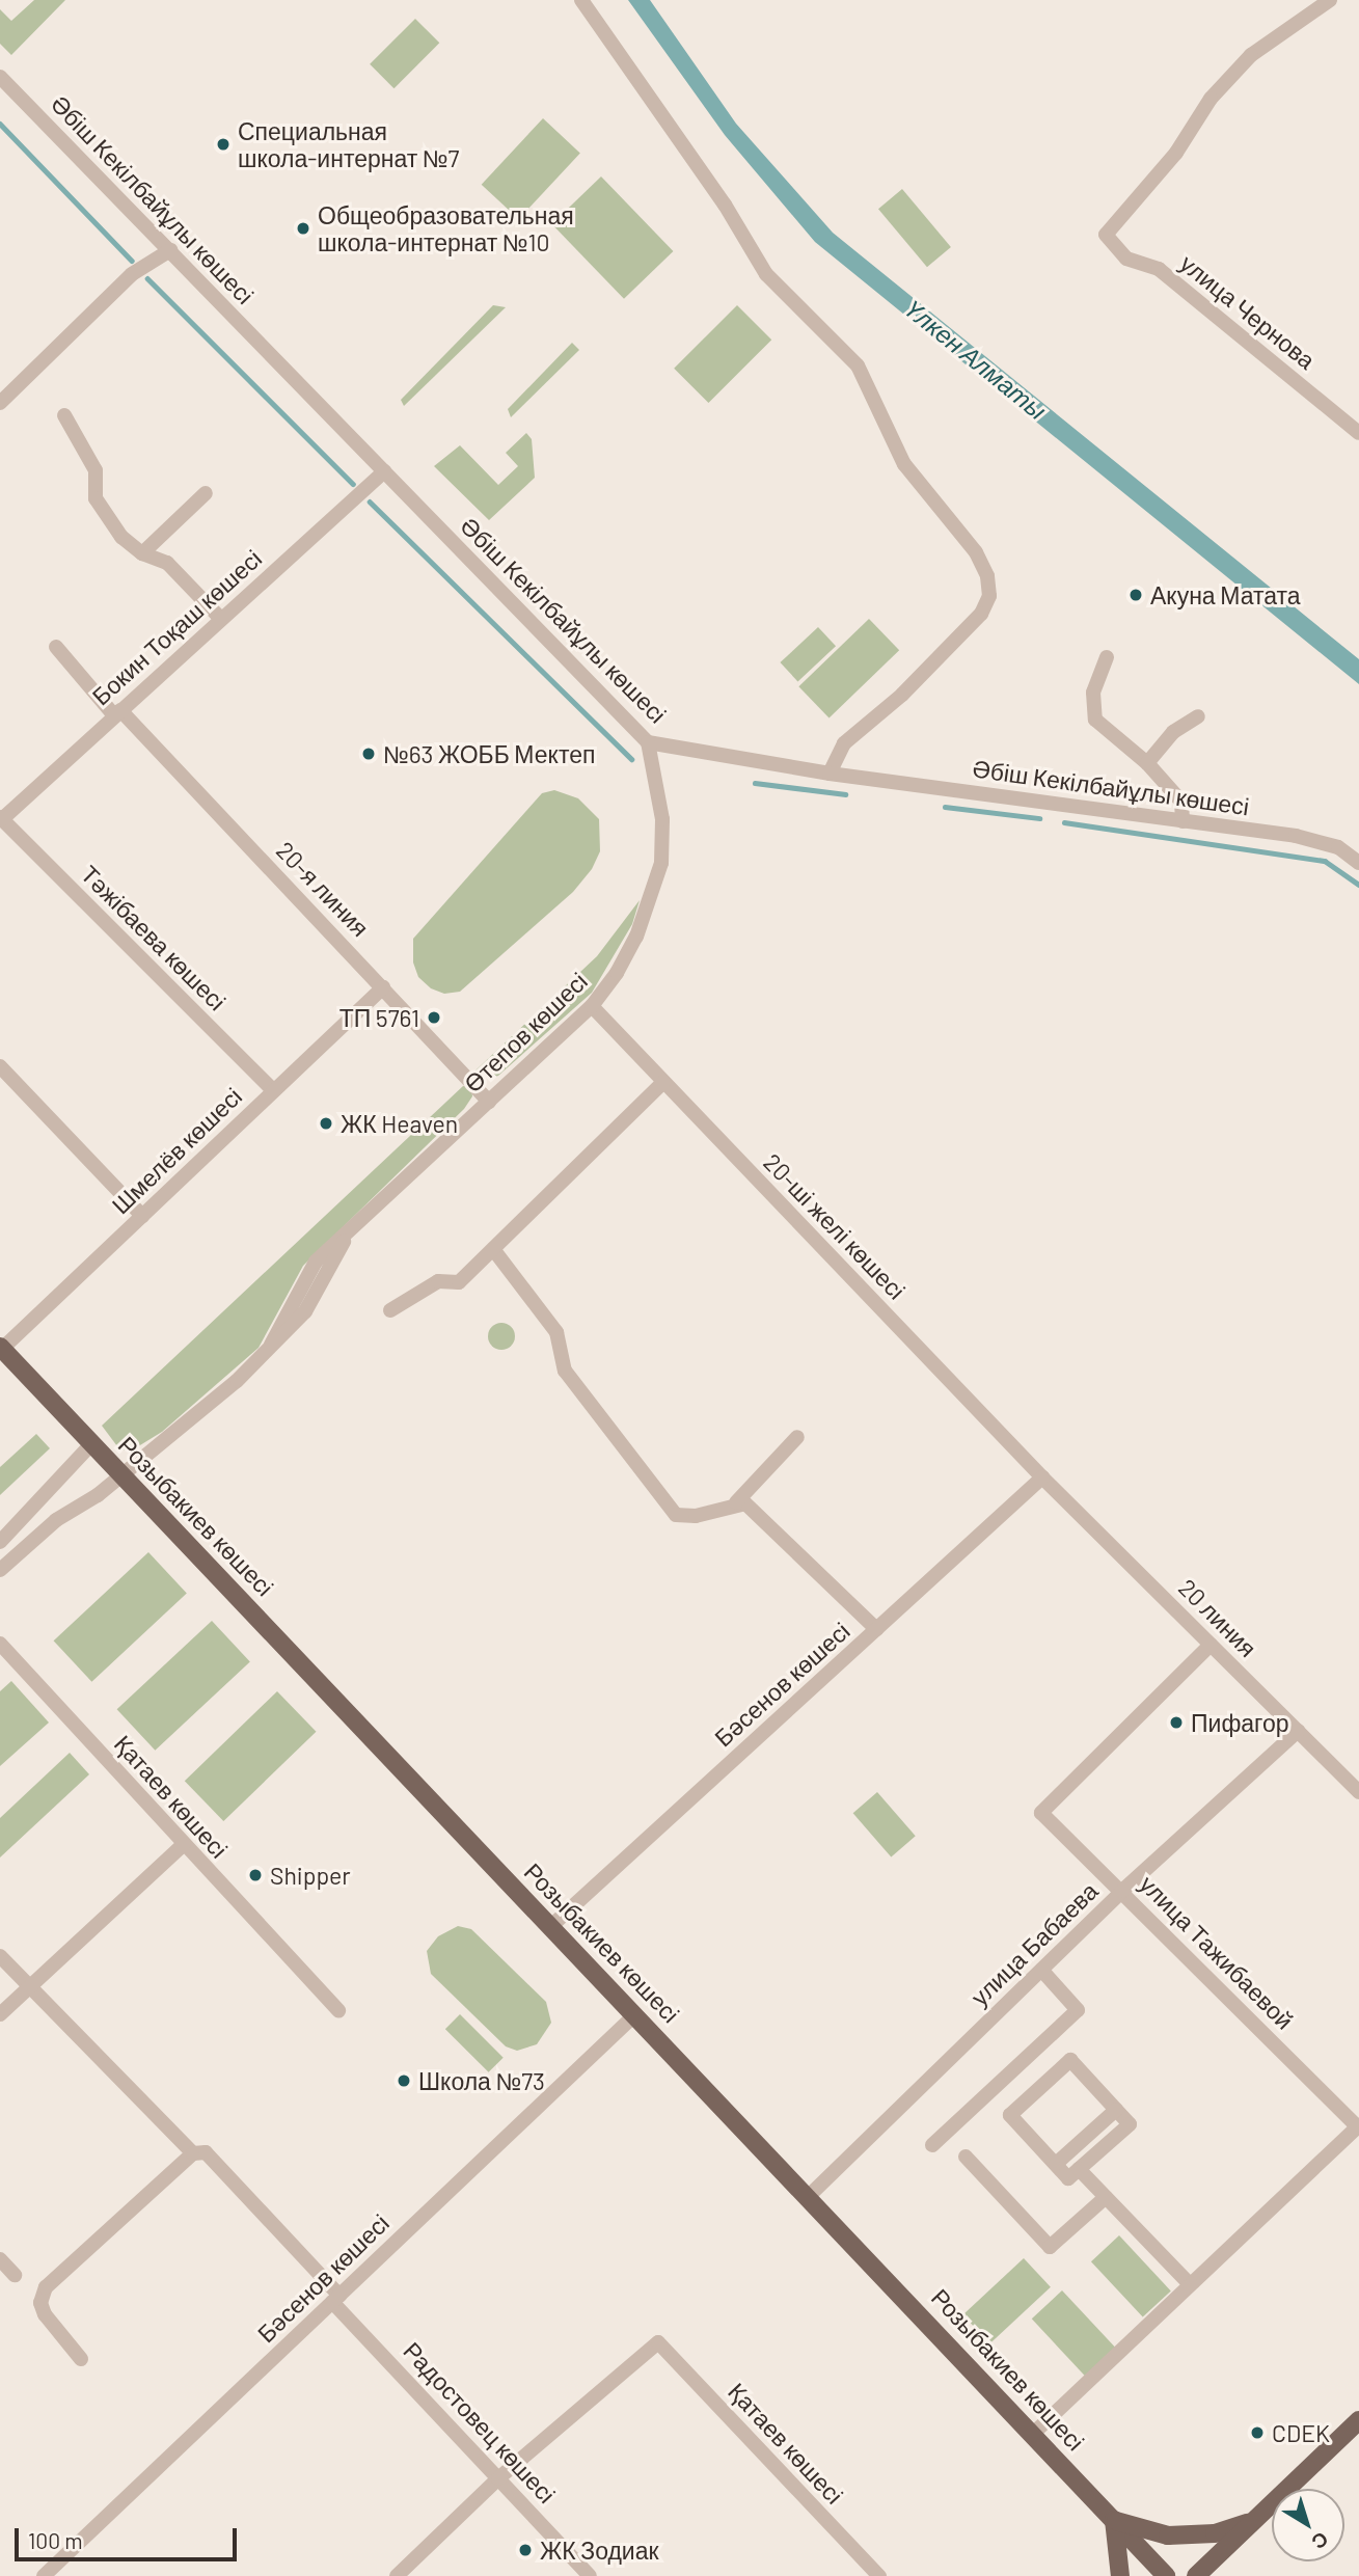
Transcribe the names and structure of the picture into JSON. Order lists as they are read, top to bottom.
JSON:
{
  "streets": {
    "main road": ["Розыбакиев көшесі"],
    "street": [
      "Әбіш Кекілбайұлы көшесі",
      "улица Чернова",
      "Бокин Тоқаш көшесі",
      "20-я линия",
      "Тәжібаева көшесі",
      "Өтепов көшесі",
      "Шмелёв көшесі",
      "20-ші желі көшесі",
      "20 линия",
      "Бәсенов көшесі",
      "Қатаев көшесі",
      "улица Бабаева",
      "улица Тажибаевой",
      "Радостовец көшесі"
    ]
  },
  "crossings": [
    ["Әбіш Кекілбайұлы көшесі", "Бокин Тоқаш көшесі"],
    ["Әбіш Кекілбайұлы көшесі", "Өтепов көшесі"],
    ["Бокин Тоқаш көшесі", "20-я линия"],
    ["Бокин Тоқаш көшесі", "Тәжібаева көшесі"],
    ["20-я линия", "Өтепов көшесі"],
    ["20-я линия", "Шмелёв көшесі"],
    ["Тәжібаева көшесі", "Шмелёв көшесі"],
    ["Өтепов көшесі", "20-ші желі көшесі"],
    ["Өтепов көшесі", "Розыбакиев көшесі"],
    ["Шмелёв көшесі", "Розыбакиев көшесі"],
    ["20-ші желі көшесі", "20 линия"],
    ["20-ші желі көшесі", "Бәсенов көшесі"],
    ["Розыбакиев көшесі", "Бәсенов көшесі"],
    ["Розыбакиев көшесі", "улица Бабаева"],
    ["20 линия", "Бәсенов көшесі"],
    ["20 линия", "улица Бабаева"],
    ["20 линия", "улица Тажибаевой"],
    ["Бәсенов көшесі", "Радостовец көшесі"],
    ["Қатаев көшесі", "Радостовец көшесі"],
    ["улица Бабаева", "улица Тажибаевой"]
  ],
  "water": ["Үлкен Алматы"],
  "places": [
    "Специальная школа-интернат №7",
    "Общеобразовательная школа-интернат №10",
    "Акуна Матата",
    "№63 ЖОББ Мектеп",
    "ТП 5761",
    "ЖК Heaven",
    "Пифагор",
    "Shipper",
    "Школа №73",
    "CDEK",
    "ЖК Зодиак"
  ],
  "scale_bar": "100 m",
  "north": "bottom right"
}
